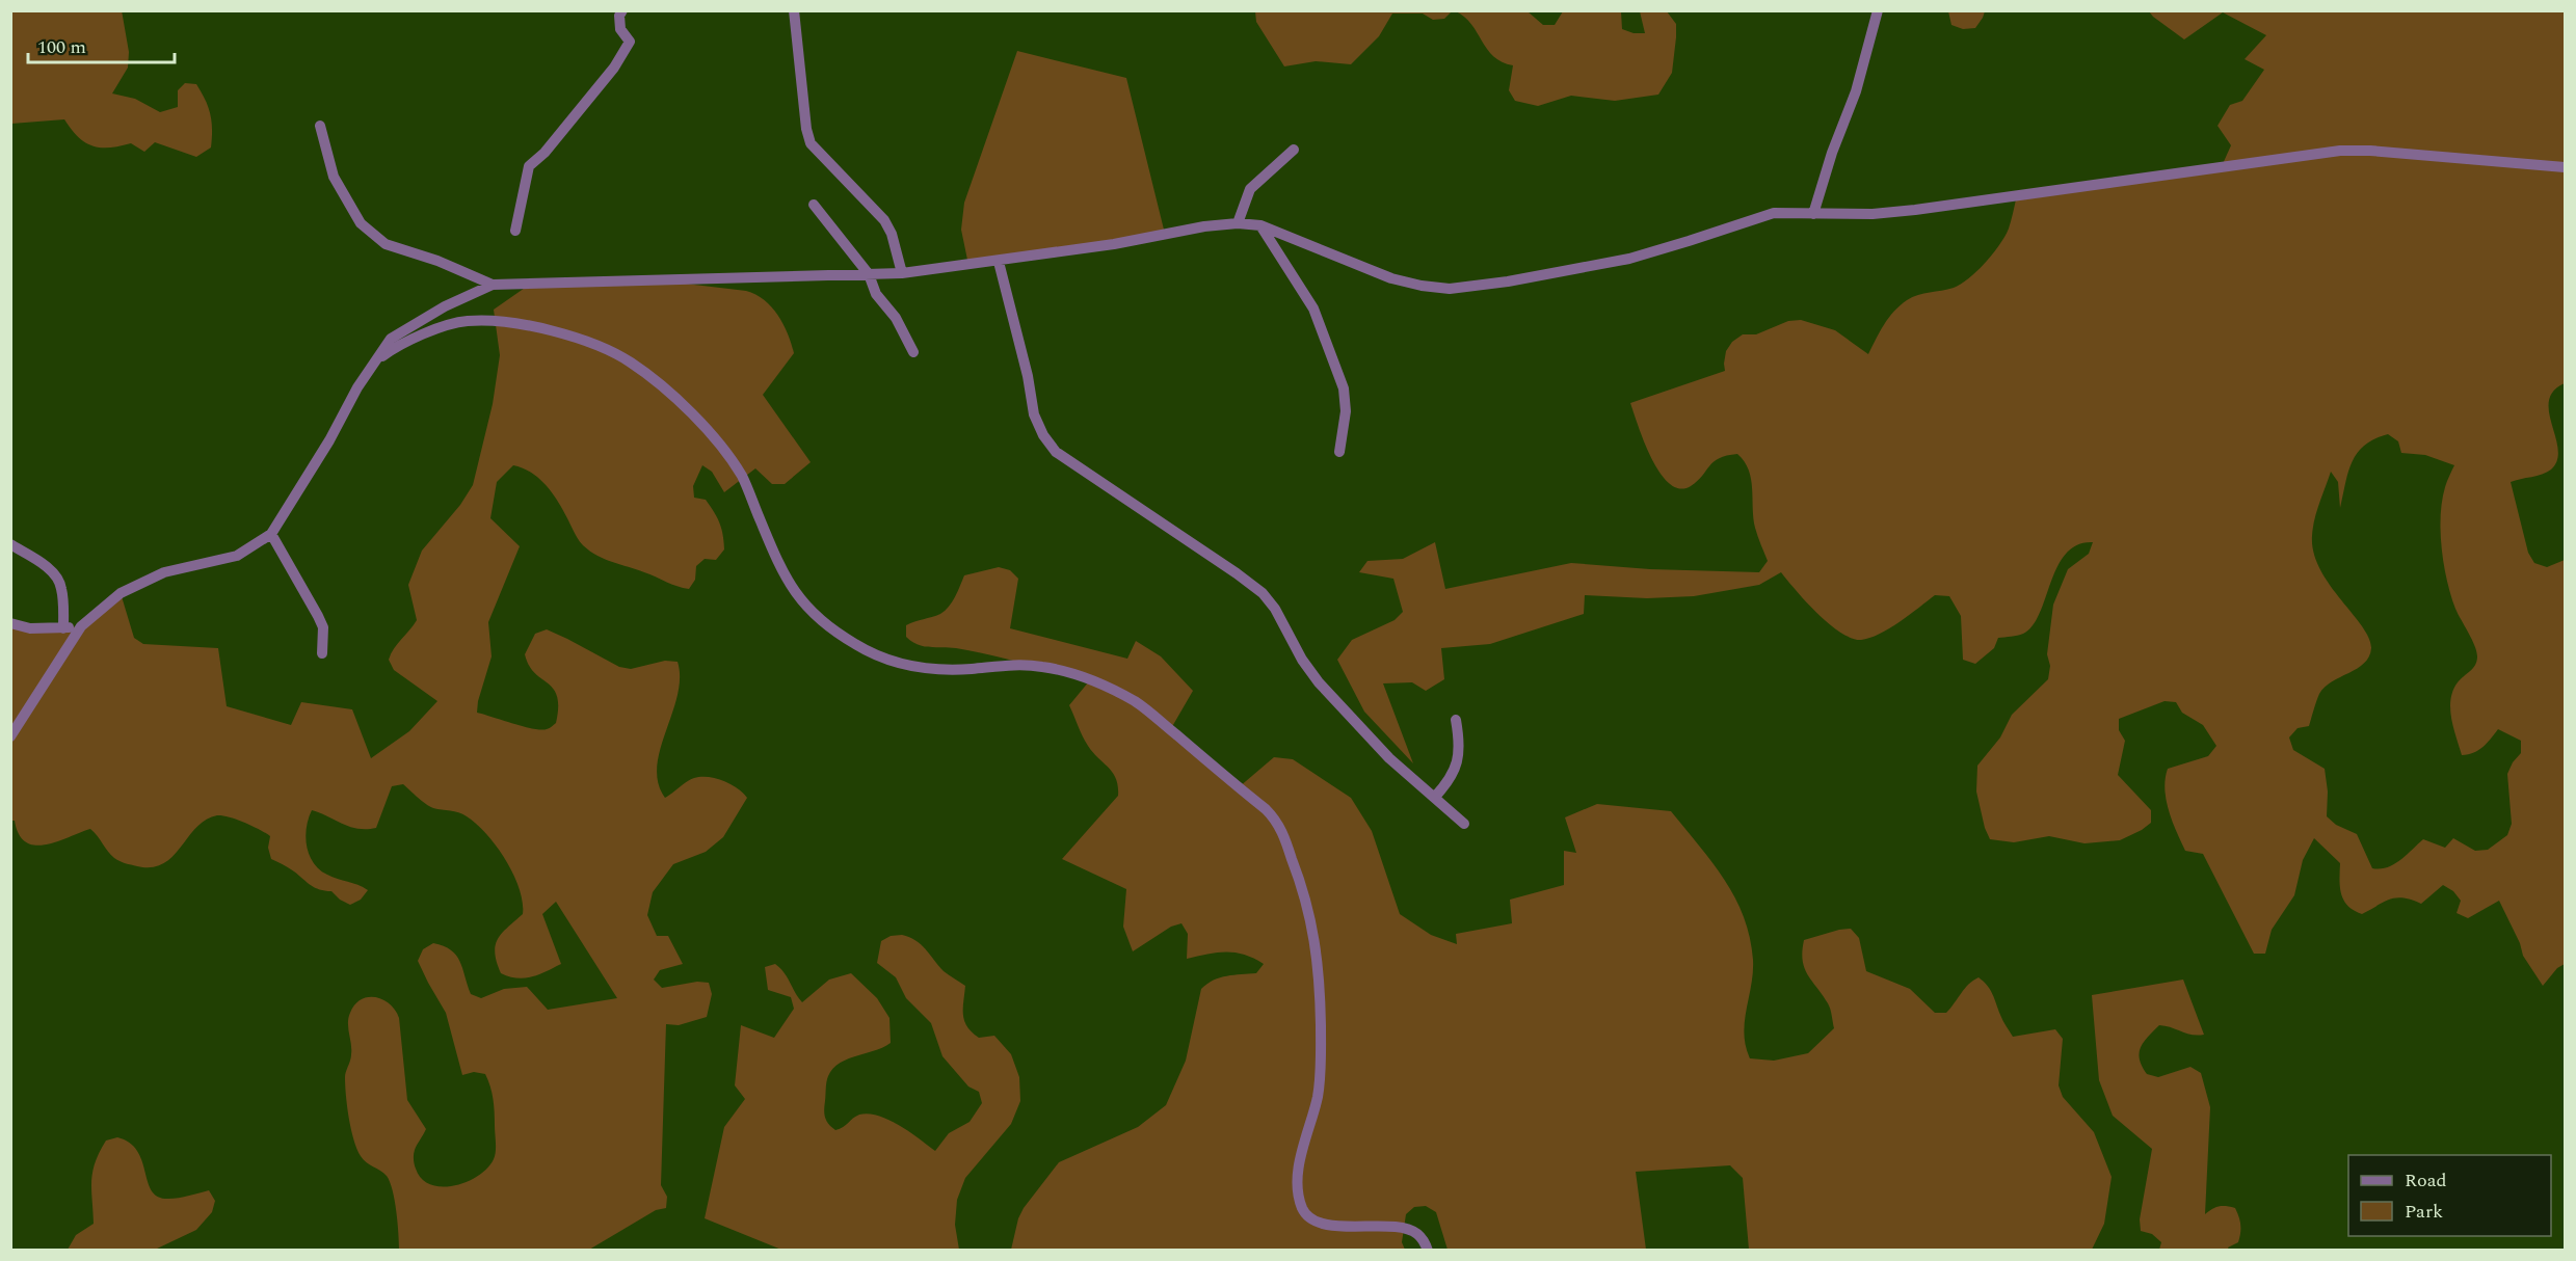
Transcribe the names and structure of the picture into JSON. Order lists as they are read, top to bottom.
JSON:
{
  "legend": ["Road", "Park"],
  "scale_bar": "100 m"
}
